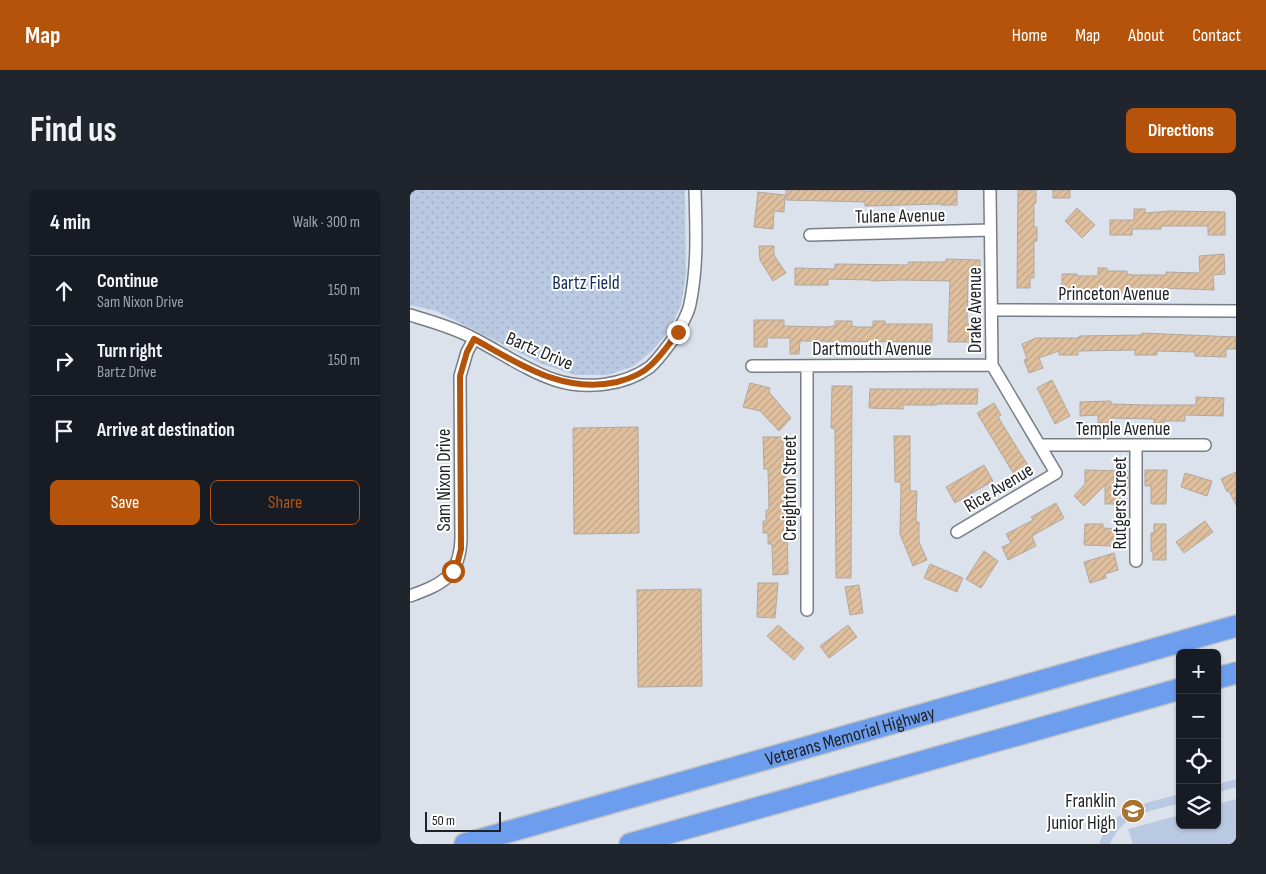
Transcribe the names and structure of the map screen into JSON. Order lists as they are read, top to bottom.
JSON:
{
  "streets": {
    "highway": ["Veterans Memorial Highway"],
    "street": [
      "Tulane Avenue",
      "Princeton Avenue",
      "Drake Avenue",
      "Dartmouth Avenue",
      "Bartz Drive",
      "Temple Avenue",
      "Sam Nixon Drive",
      "Rice Avenue",
      "Creighton Street",
      "Rutgers Street"
    ]
  },
  "crossings": [
    ["Tulane Avenue", "Drake Avenue"],
    ["Princeton Avenue", "Drake Avenue"],
    ["Drake Avenue", "Dartmouth Avenue"],
    ["Drake Avenue", "Temple Avenue"],
    ["Drake Avenue", "Rice Avenue"],
    ["Dartmouth Avenue", "Creighton Street"],
    ["Bartz Drive", "Sam Nixon Drive"],
    ["Temple Avenue", "Rice Avenue"],
    ["Temple Avenue", "Rutgers Street"]
  ],
  "parks": ["Bartz Field"],
  "places": {
    "school or university": ["Franklin Junior High"]
  },
  "scale_bar": "50 m",
  "page": {
    "header": "Map",
    "nav": [
      "Home",
      "Map",
      "About",
      "Contact"
    ],
    "buttons": [
      "Directions",
      ["Save", "Share"]
    ],
    "title": "Find us",
    "heading": ["4 min", "Walk · 300 m"],
    "list": [
      ["Continue", "Sam Nixon Drive", "150 m"],
      ["Turn right", "Bartz Drive", "150 m"],
      "Arrive at destination"
    ],
    "map_buttons": ["+", "−"],
    "scale": "50 m"
  }
}
